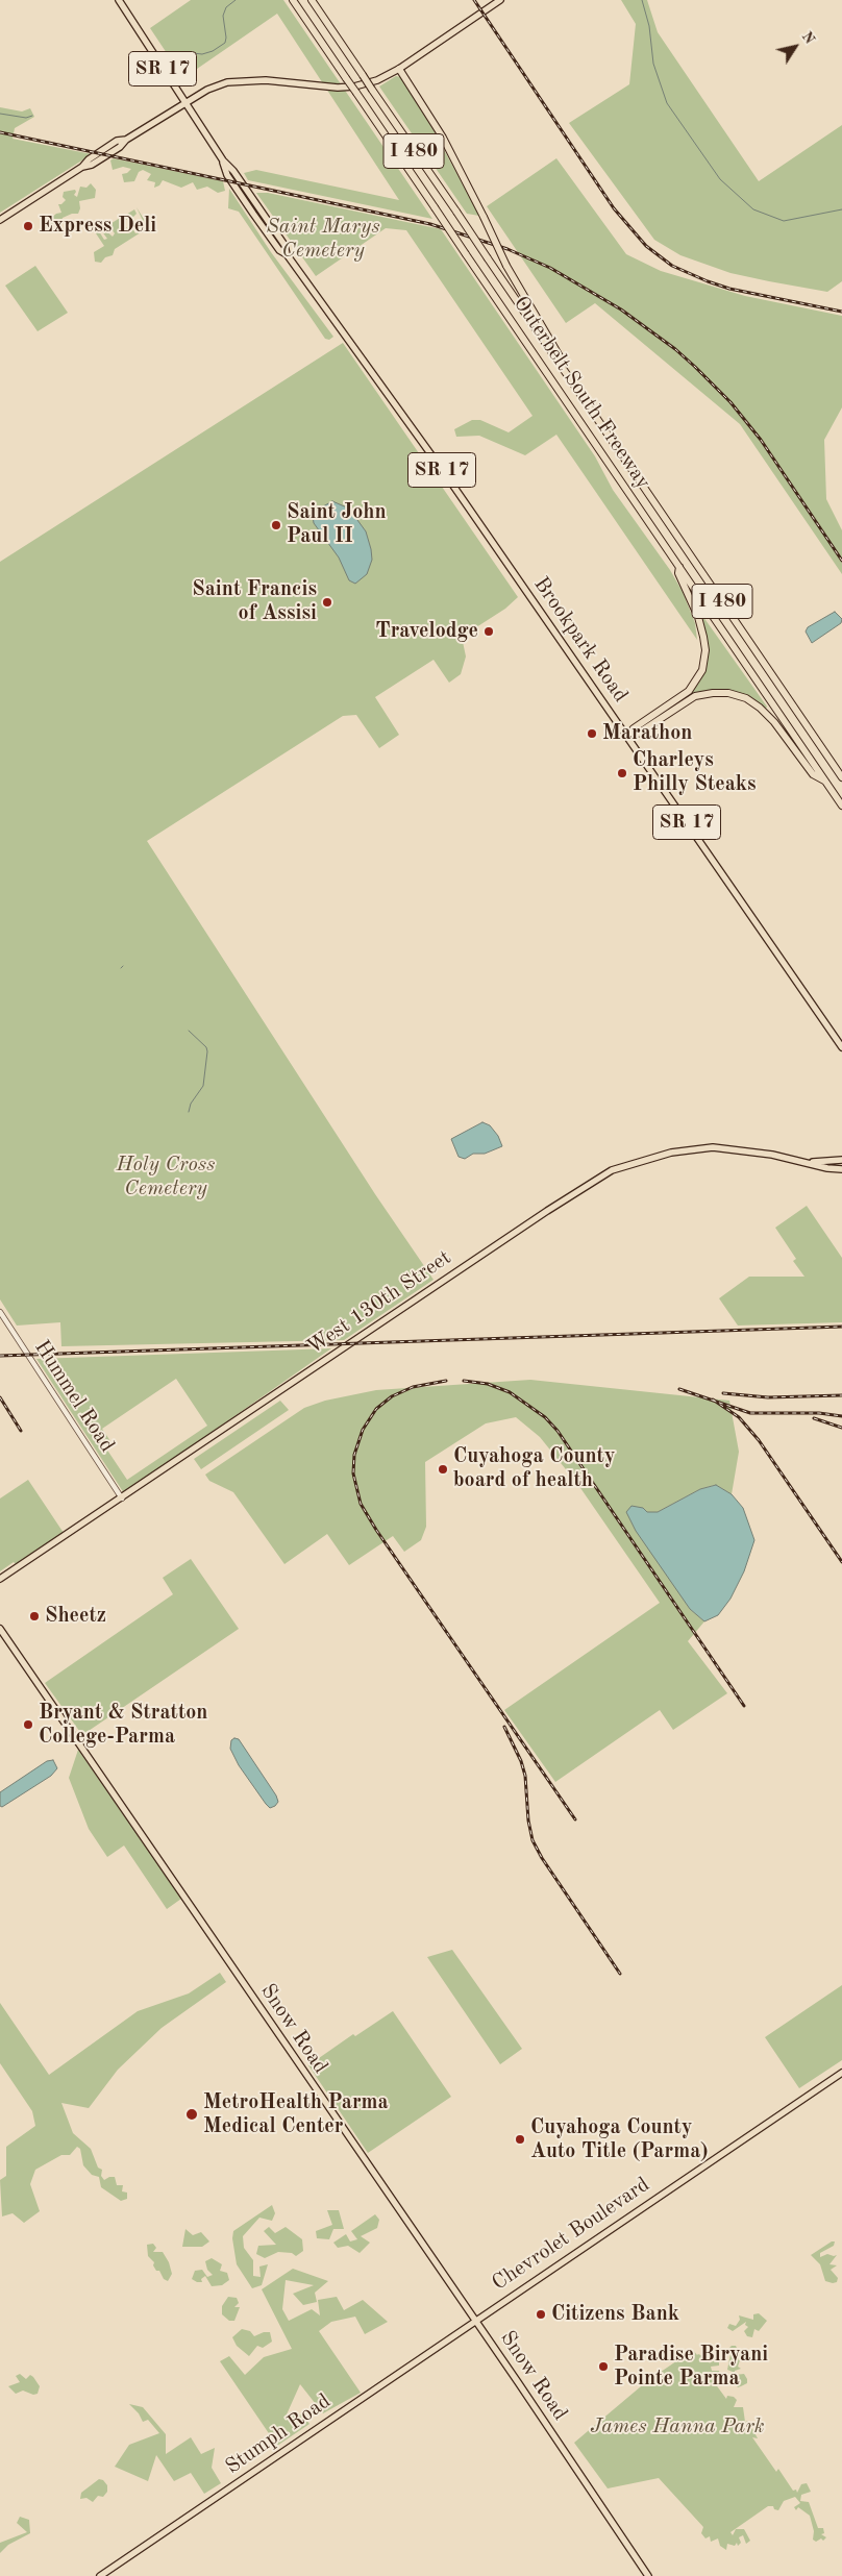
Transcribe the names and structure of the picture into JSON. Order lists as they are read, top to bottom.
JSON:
{
  "streets": {
    "highway": ["I 480", "Outerbelt South Freeway"],
    "main road": [
      "SR 17",
      "Brookpark Road",
      "West 130th Street",
      "Snow Road",
      "Chevrolet Boulevard",
      "Stumph Road"
    ],
    "street": ["Hummel Road"]
  },
  "crossings": [
    ["West 130th Street", "Hummel Road"],
    ["Snow Road", "Chevrolet Boulevard"],
    ["Snow Road", "Stumph Road"],
    ["Chevrolet Boulevard", "Stumph Road"]
  ],
  "parks": ["Saint Marys Cemetery", "Holy Cross Cemetery", "James Hanna Park"],
  "places": [
    "Express Deli",
    "Saint John Paul II",
    "Saint Francis of Assisi",
    "Travelodge",
    "Marathon",
    "Charleys Philly Steaks",
    "Cuyahoga County board of health",
    "Sheetz",
    "Bryant & Stratton College-Parma",
    "MetroHealth Parma Medical Center",
    "Cuyahoga County Auto Title (Parma)",
    "Citizens Bank",
    "Paradise Biryani Pointe Parma"
  ],
  "north": "top right"
}
